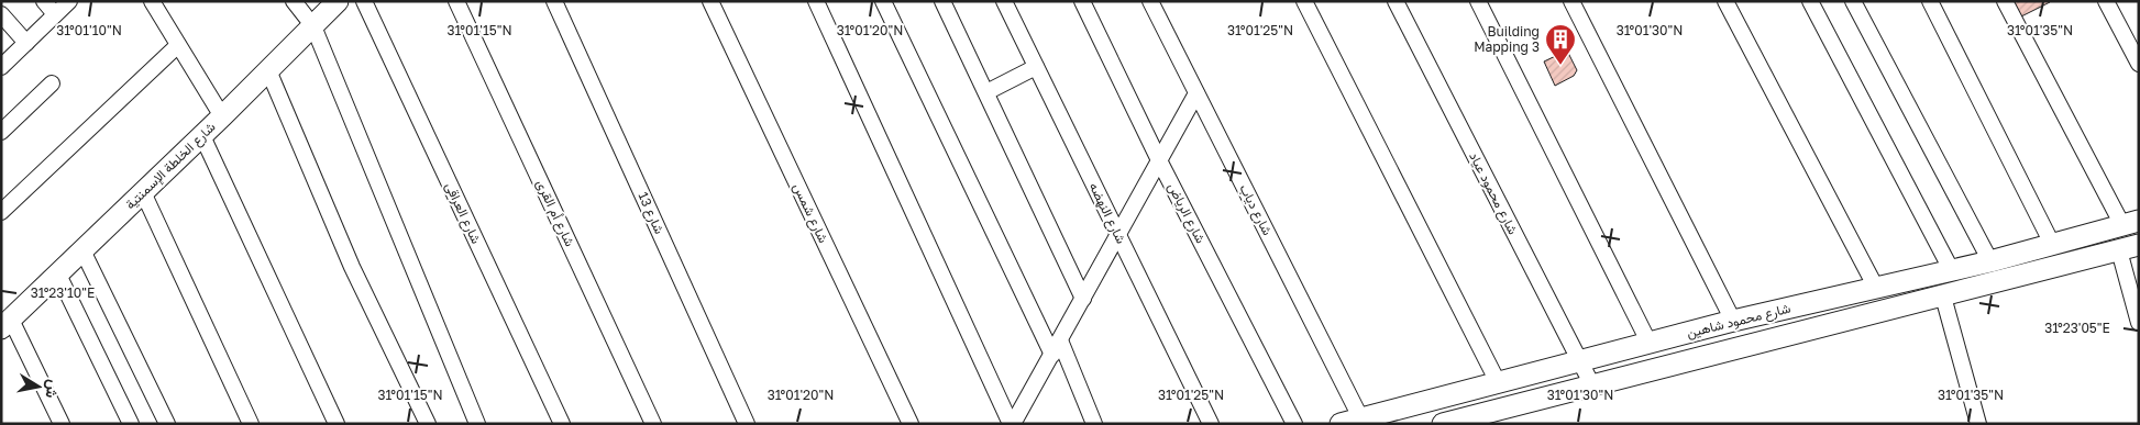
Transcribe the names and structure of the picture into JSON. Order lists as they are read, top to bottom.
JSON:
{
  "streets": {
    "main road": ["شارع الخلطة الإسمنتية", "شارع محمود شاهين"],
    "street": [
      "شارع محمود عياد",
      "شارع دياب",
      "شارع العراقى",
      "شارع أم القرى",
      "شارع 13",
      "شارع شمس",
      "شارع النهضه",
      "شارع الرياض"
    ]
  },
  "crossings": [
    ["شارع محمود عياد", "شارع محمود شاهين"],
    ["شارع دياب", "شارع محمود شاهين"]
  ],
  "places": {
    "building": ["Building Mapping 3"]
  },
  "north": "right",
  "coordinates": [
    "31°01'10\"N",
    "31°01'15\"N",
    "31°01'20\"N",
    "31°01'25\"N",
    "31°01'35\"N",
    "31°01'30\"N",
    "31°23'10\"E",
    "31°23'05\"E"
  ]
}
